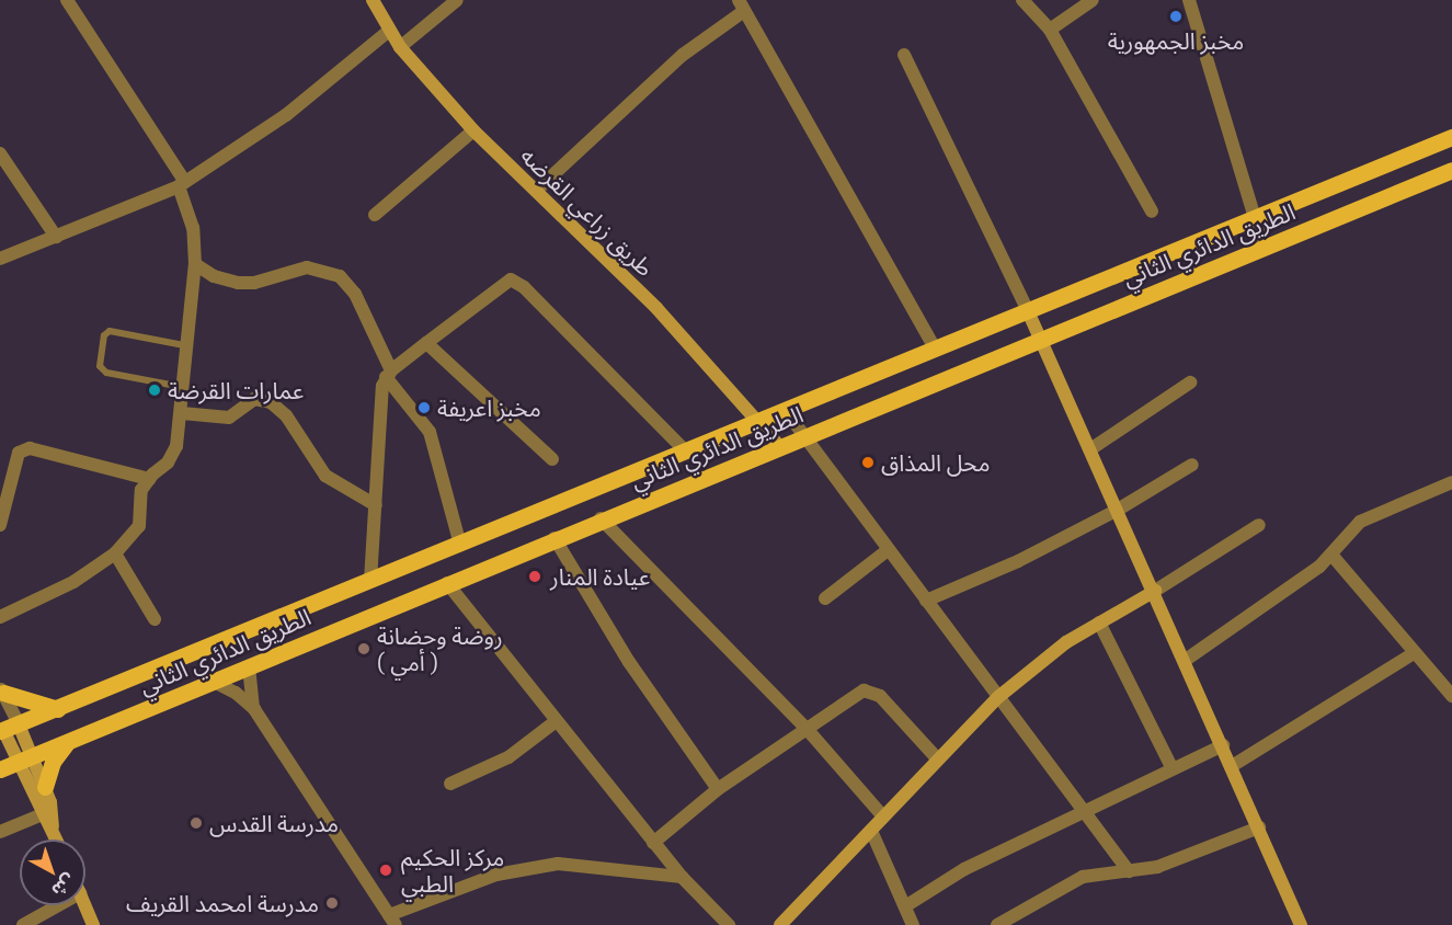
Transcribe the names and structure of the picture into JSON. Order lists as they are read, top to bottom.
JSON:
{
  "streets": {
    "main road": ["الطريق الدائري الثاني"],
    "street": ["طريق زراعي القرضه"]
  },
  "crossings": [
    ["طريق زراعي القرضه", "الطريق الدائري الثاني"]
  ],
  "places": [
    "مخبز الجمهورية",
    "عمارات القرضة",
    "مخبز اعريفة",
    "محل المذاق",
    "عيادة المنار",
    "روضة وحضانة ( أمي )",
    "مدرسة القدس",
    "مركز الحكيم الطبي",
    "مدرسة امحمد القريف"
  ],
  "north": "bottom right"
}
